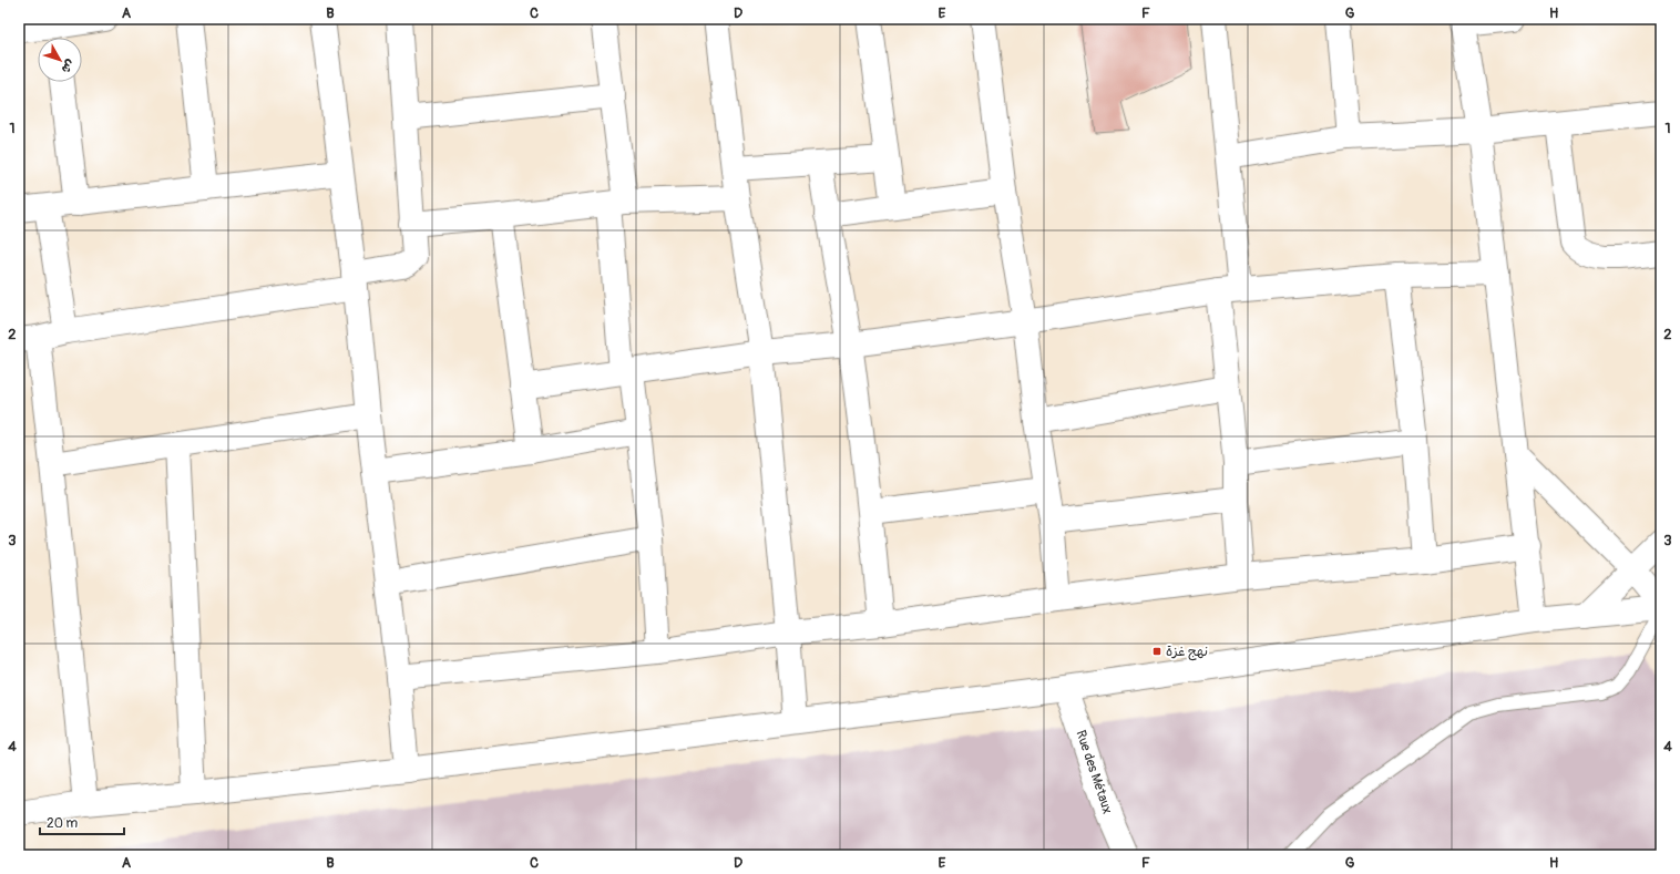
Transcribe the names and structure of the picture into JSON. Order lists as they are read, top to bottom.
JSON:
{
  "streets": {
    "street": ["Rue des Métaux"]
  },
  "places": {
    "transit": ["نهج غزة"]
  },
  "scale_bar": "20 m",
  "north": "bottom right",
  "grid": {
    "columns": [
      "A",
      "B",
      "C",
      "D",
      "E",
      "F",
      "G",
      "H"
    ],
    "rows": [
      "1",
      "2",
      "3",
      "4"
    ]
  }
}
